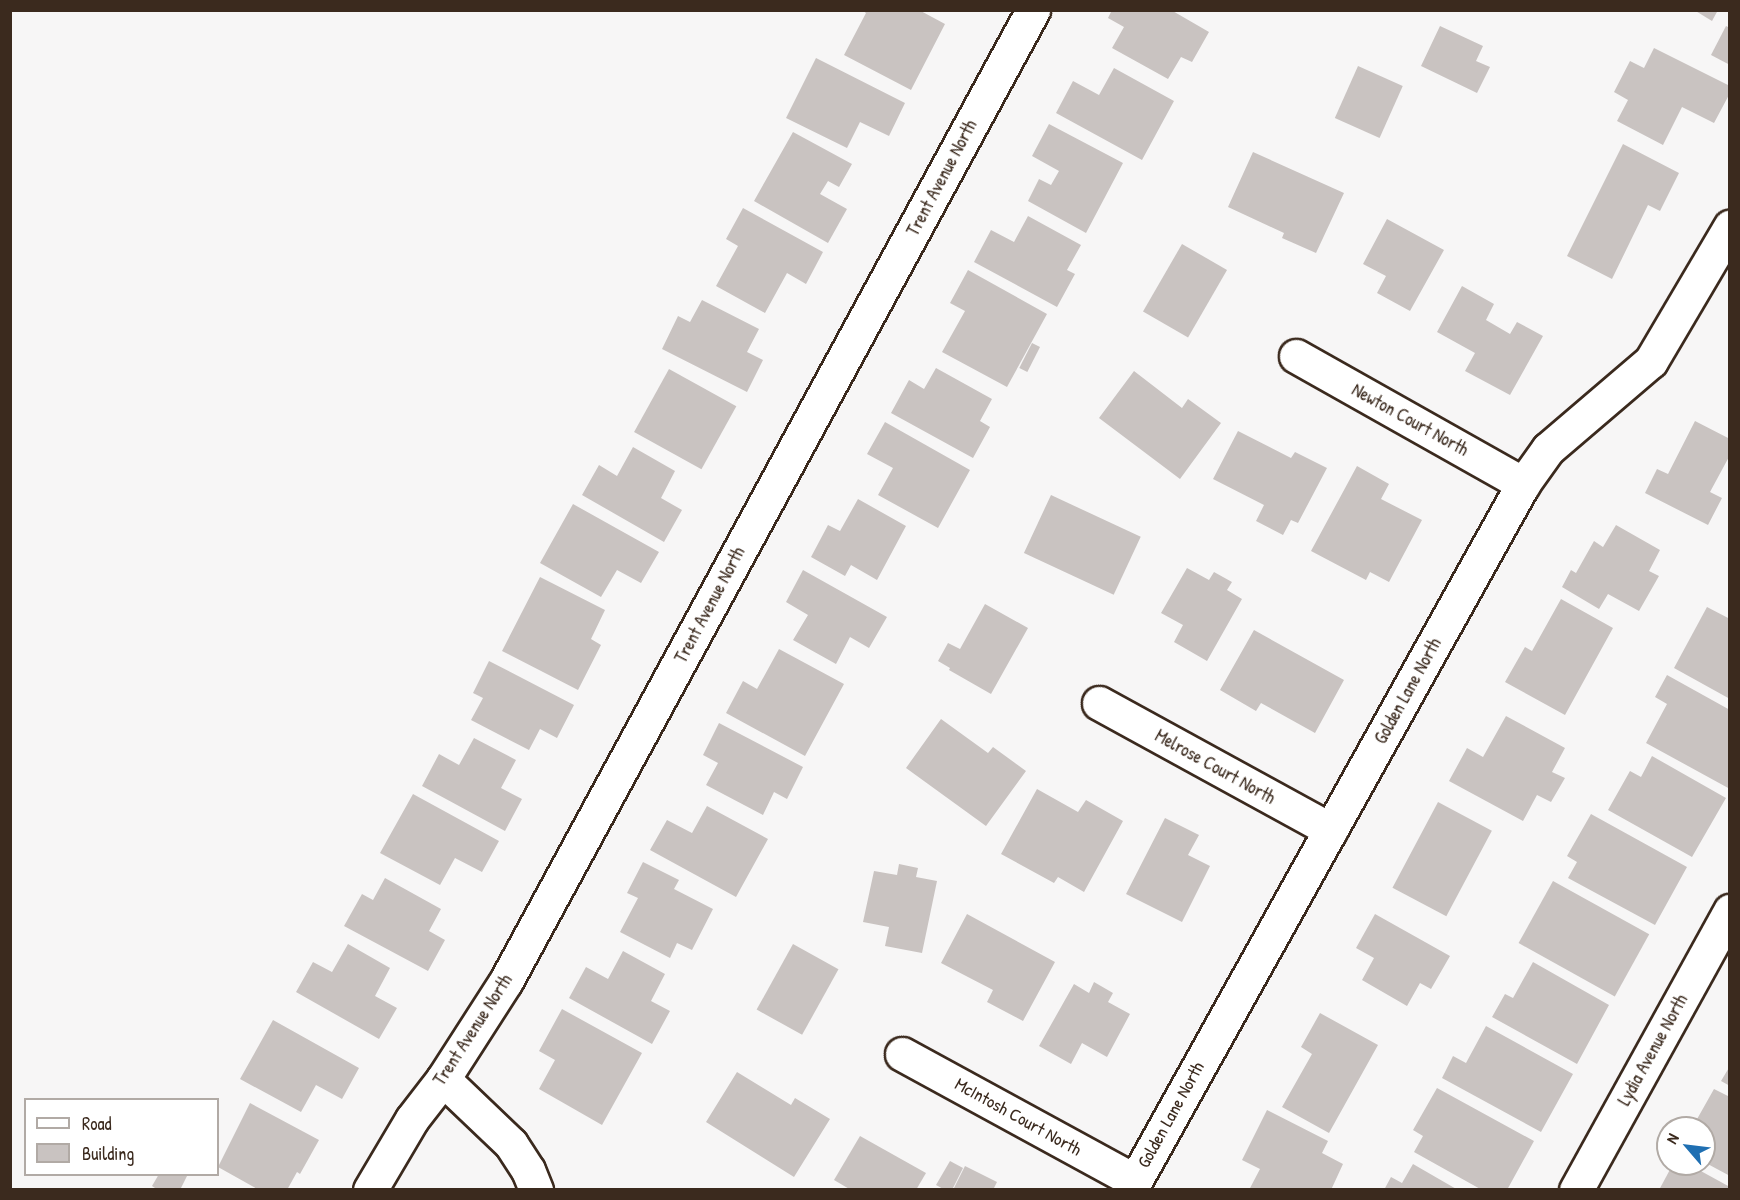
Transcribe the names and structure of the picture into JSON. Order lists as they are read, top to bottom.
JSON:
{
  "streets": {
    "street": [
      "Trent Avenue North",
      "Newton Court North",
      "Golden Lane North",
      "Melrose Court North",
      "Lydia Avenue North",
      "McIntosh Court North"
    ]
  },
  "crossings": [
    ["Newton Court North", "Golden Lane North"],
    ["Golden Lane North", "Melrose Court North"],
    ["Golden Lane North", "McIntosh Court North"]
  ],
  "legend": ["Road", "Building"],
  "north": "top left"
}
